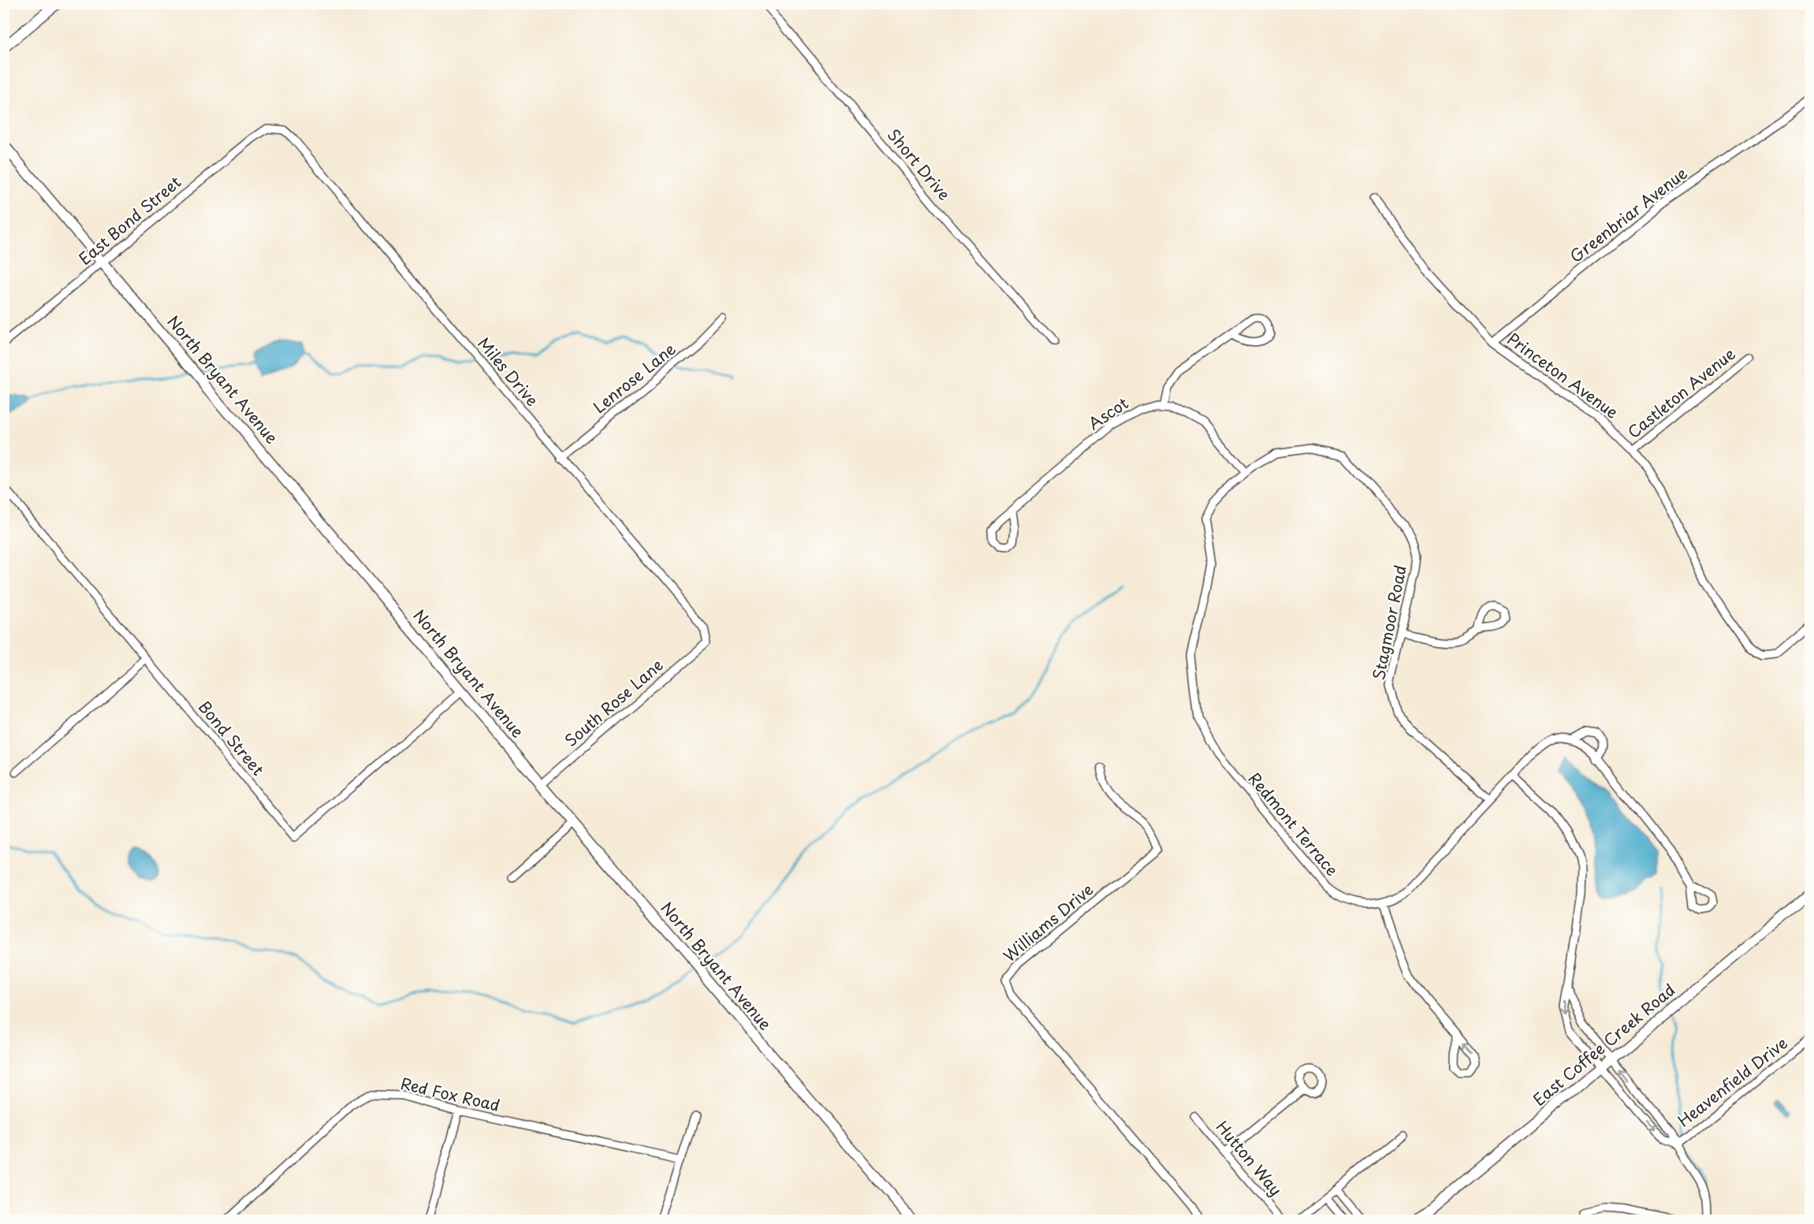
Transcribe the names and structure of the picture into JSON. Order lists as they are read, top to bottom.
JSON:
{
  "streets": {
    "street": [
      "Short Drive",
      "Greenbriar Avenue",
      "East Bond Street",
      "Miles Drive",
      "Princeton Avenue",
      "Lenrose Lane",
      "North Bryant Avenue",
      "Castleton Avenue",
      "Ascot",
      "Stagmoor Road",
      "South Rose Lane",
      "Bond Street",
      "Redmont Terrace",
      "Williams Drive",
      "East Coffee Creek Road",
      "Heavenfield Drive",
      "Red Fox Road",
      "Hutton Way"
    ]
  },
  "crossings": [
    ["Greenbriar Avenue", "Princeton Avenue"],
    ["East Bond Street", "Miles Drive"],
    ["East Bond Street", "North Bryant Avenue"],
    ["Miles Drive", "Lenrose Lane"],
    ["Miles Drive", "South Rose Lane"],
    ["Princeton Avenue", "Castleton Avenue"],
    ["North Bryant Avenue", "South Rose Lane"],
    ["North Bryant Avenue", "Bond Street"],
    ["Ascot", "Stagmoor Road"],
    ["Ascot", "Redmont Terrace"],
    ["Stagmoor Road", "Redmont Terrace"]
  ]
}
